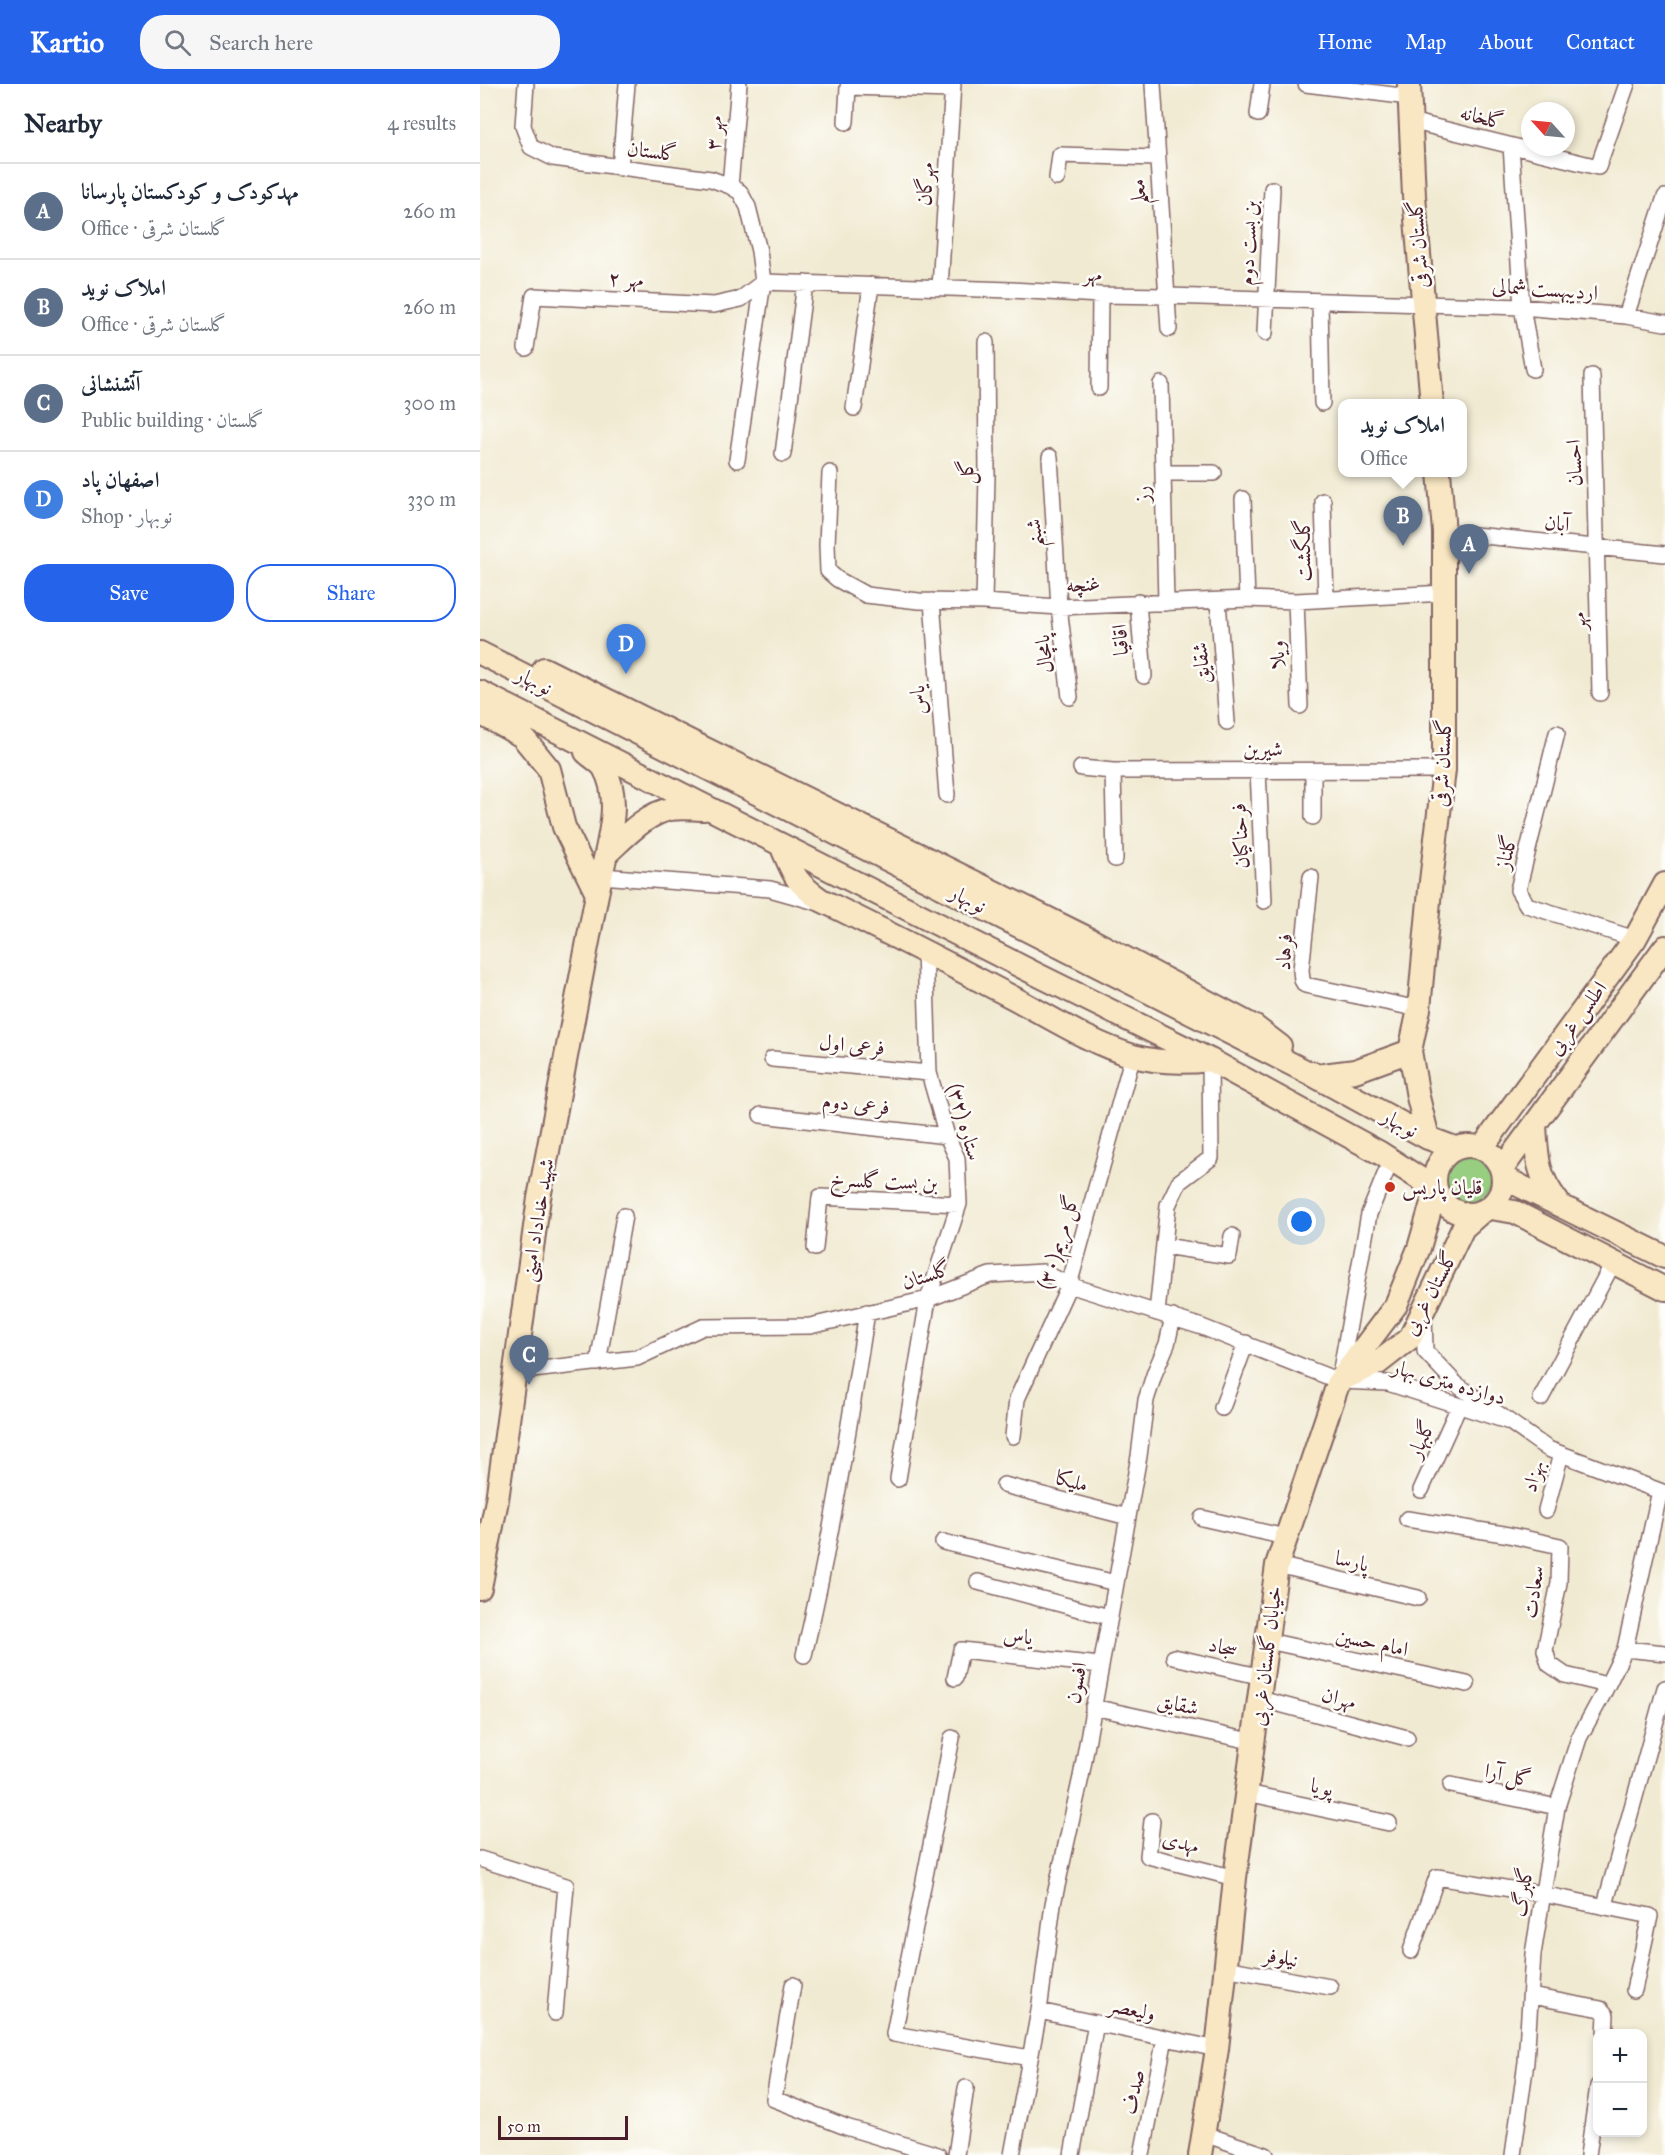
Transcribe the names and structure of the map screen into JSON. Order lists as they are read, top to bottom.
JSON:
{
  "streets": {
    "street": [
      "گلخانه",
      "مهر ۳",
      "گلستان",
      "مهرگان",
      "معلم",
      "بن بست دوم",
      "گلستان شرقی",
      "مهر",
      "مهر ۲",
      "اردیبهست شمالی",
      "احسان",
      "گل",
      "رز",
      "آبان",
      "شبنم",
      "گلگشت",
      "غنچه",
      "اقاقیا",
      "پامچال",
      "ویلا",
      "شقایق",
      "نوبهار",
      "یاس",
      "شیرین",
      "فرحناکیان",
      "گلناز",
      "فرهاد",
      "اطلس غربی",
      "فرعی اول",
      "فرعی دوم",
      "ستاره (۳۲)",
      "بن بست گلسرخ",
      "شهید خداداد امینی",
      "گل مریم(۳۰)",
      "گلستان غربی",
      "دوازده متری بهار",
      "گلبهار",
      "بهزاد",
      "ملیکا",
      "پارسا",
      "سعادت",
      "امام حسین",
      "سجاد",
      "خیابان گلستان غربی",
      "افسون",
      "مهران",
      "گل آرا",
      "پویا",
      "مهدی",
      "گلبرگ",
      "نیلوفر",
      "ولیعصر",
      "صدف"
    ]
  },
  "crossings": [
    ["گلخانه", "گلستان شرقی"],
    ["مهر ۳", "گلستان"],
    ["گلستان", "ستاره (۳۲)"],
    ["گلستان", "شهید خداداد امینی"],
    ["گلستان", "گل مریم(۳۰)"],
    ["گلستان", "گلستان غربی"],
    ["گلستان", "دوازده متری بهار"],
    ["گلستان", "خیابان گلستان غربی"],
    ["گلستان", "افسون"],
    ["مهرگان", "مهر"],
    ["معلم", "مهر"],
    ["بن بست دوم", "مهر"],
    ["گلستان شرقی", "مهر"],
    ["گلستان شرقی", "اردیبهست شمالی"],
    ["گلستان شرقی", "آبان"],
    ["گلستان شرقی", "غنچه"],
    ["گلستان شرقی", "نوبهار"],
    ["گلستان شرقی", "شیرین"],
    ["گلستان شرقی", "فرهاد"],
    ["مهر", "مهر ۲"],
    ["مهر", "اردیبهست شمالی"],
    ["مهر", "احسان"],
    ["مهر", "آبان"],
    ["احسان", "آبان"],
    ["گل", "غنچه"],
    ["رز", "غنچه"],
    ["شبنم", "غنچه"],
    ["شبنم", "پامچال"],
    ["گلگشت", "غنچه"],
    ["غنچه", "اقاقیا"],
    ["غنچه", "پامچال"],
    ["غنچه", "ویلا"],
    ["غنچه", "شقایق"],
    ["غنچه", "یاس"],
    ["شقایق", "خیابان گلستان غربی"],
    ["شقایق", "افسون"],
    ["نوبهار", "اطلس غربی"],
    ["نوبهار", "شهید خداداد امینی"],
    ["نوبهار", "گلستان غربی"],
    ["نوبهار", "خیابان گلستان غربی"],
    ["یاس", "افسون"],
    ["شیرین", "فرحناکیان"],
    ["گلناز", "اطلس غربی"],
    ["اطلس غربی", "گلستان غربی"],
    ["اطلس غربی", "خیابان گلستان غربی"],
    ["فرعی اول", "ستاره (۳۲)"],
    ["فرعی دوم", "ستاره (۳۲)"],
    ["ستاره (۳۲)", "بن بست گلسرخ"],
    ["گلستان غربی", "دوازده متری بهار"],
    ["گلستان غربی", "خیابان گلستان غربی"],
    ["دوازده متری بهار", "گلبهار"],
    ["دوازده متری بهار", "خیابان گلستان غربی"],
    ["ملیکا", "افسون"],
    ["پارسا", "خیابان گلستان غربی"],
    ["سعادت", "گلبرگ"],
    ["امام حسین", "خیابان گلستان غربی"],
    ["سجاد", "خیابان گلستان غربی"],
    ["سجاد", "مهران"],
    ["خیابان گلستان غربی", "مهران"],
    ["خیابان گلستان غربی", "پویا"],
    ["خیابان گلستان غربی", "مهدی"],
    ["خیابان گلستان غربی", "نیلوفر"],
    ["خیابان گلستان غربی", "ولیعصر"],
    ["افسون", "ولیعصر"],
    ["گل آرا", "گلبرگ"],
    ["ولیعصر", "صدف"]
  ],
  "places": ["قلیان پاریس"],
  "scale_bar": "50 m",
  "north": "top left",
  "page": {
    "header": "Kartio",
    "search": "Search here",
    "nav": [
      "Home",
      "Map",
      "About",
      "Contact"
    ],
    "heading": ["Nearby", "4 results"],
    "list": [
      {
        "mark": "A",
        "name": "مهدکودک و کودکستان پارسانا",
        "note": "Office · گلستان شرقی",
        "value": "260 m"
      },
      {
        "mark": "B",
        "name": "املاک نوید",
        "note": "Office · گلستان شرقی",
        "value": "260 m"
      },
      {
        "mark": "C",
        "name": "آتشنشانی",
        "note": "Public building · گلستان",
        "value": "300 m"
      },
      {
        "mark": "D",
        "name": "اصفهان پاد",
        "note": "Shop · نوبهار",
        "value": "330 m"
      }
    ],
    "popup": ["املاک نوید", "Office"],
    "pins": [
      "B",
      "A",
      "D",
      "C"
    ],
    "buttons": ["Save", "Share"],
    "map_buttons": ["+", "−"],
    "scale": "50 m"
  }
}
